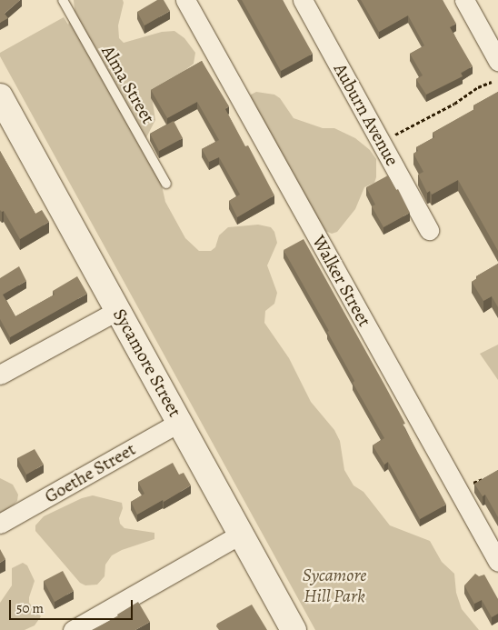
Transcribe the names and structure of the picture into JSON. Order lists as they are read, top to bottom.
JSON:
{
  "streets": {
    "main road": ["Sycamore Street"],
    "street": ["Auburn Avenue", "Walker Street", "Goethe Street"],
    "lane": ["Alma Street"]
  },
  "crossings": [
    ["Sycamore Street", "Goethe Street"]
  ],
  "parks": ["Sycamore Hill Park"],
  "scale_bar": "50 m"
}
